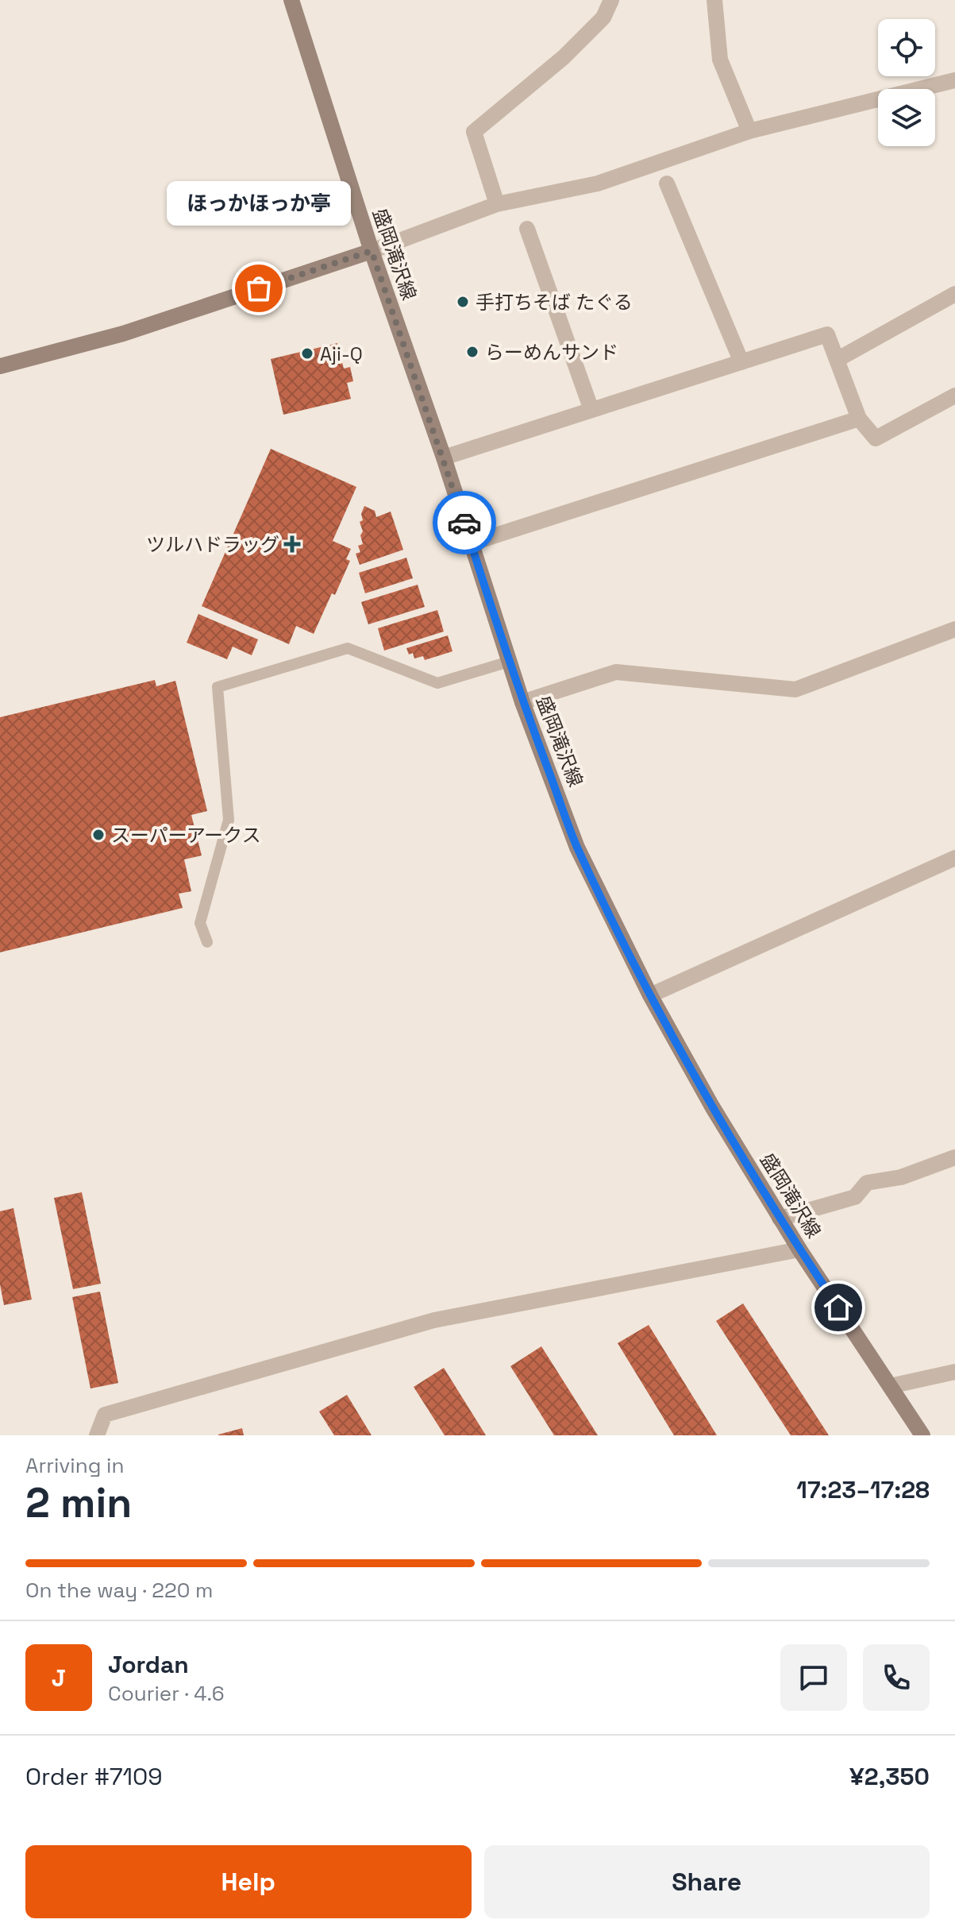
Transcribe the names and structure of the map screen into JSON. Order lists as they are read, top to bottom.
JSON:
{
  "streets": {
    "main road": ["盛岡滝沢線"]
  },
  "places": {
    "other": [
      "ほっかほっか亭",
      "手打ちそば たぐる",
      "らーめんサンド",
      "Aji-Q",
      "スーパーアークス"
    ],
    "health": ["ツルハドラッグ"]
  },
  "page": {
    "bubble": "ほっかほっか亭",
    "heading": ["2 min", "Arriving in", "17:23–17:28"],
    "panel": [
      "Jordan",
      "Courier · 4.6",
      "Order #7109",
      "¥2,350"
    ],
    "bar": "On the way · 220 m",
    "round": "J",
    "buttons": ["Help", "Share"]
  }
}
